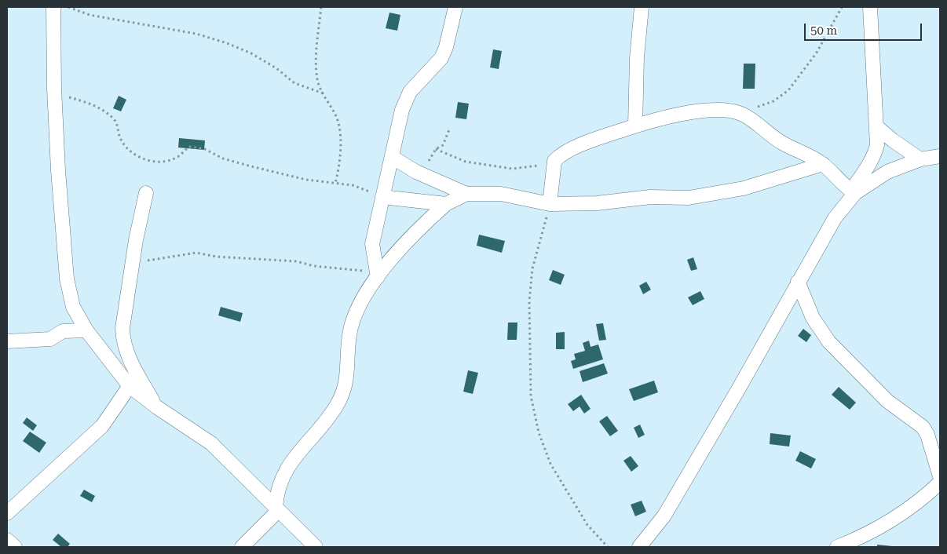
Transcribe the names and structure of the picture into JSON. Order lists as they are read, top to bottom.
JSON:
{
  "scale_bar": "50 m"
}
